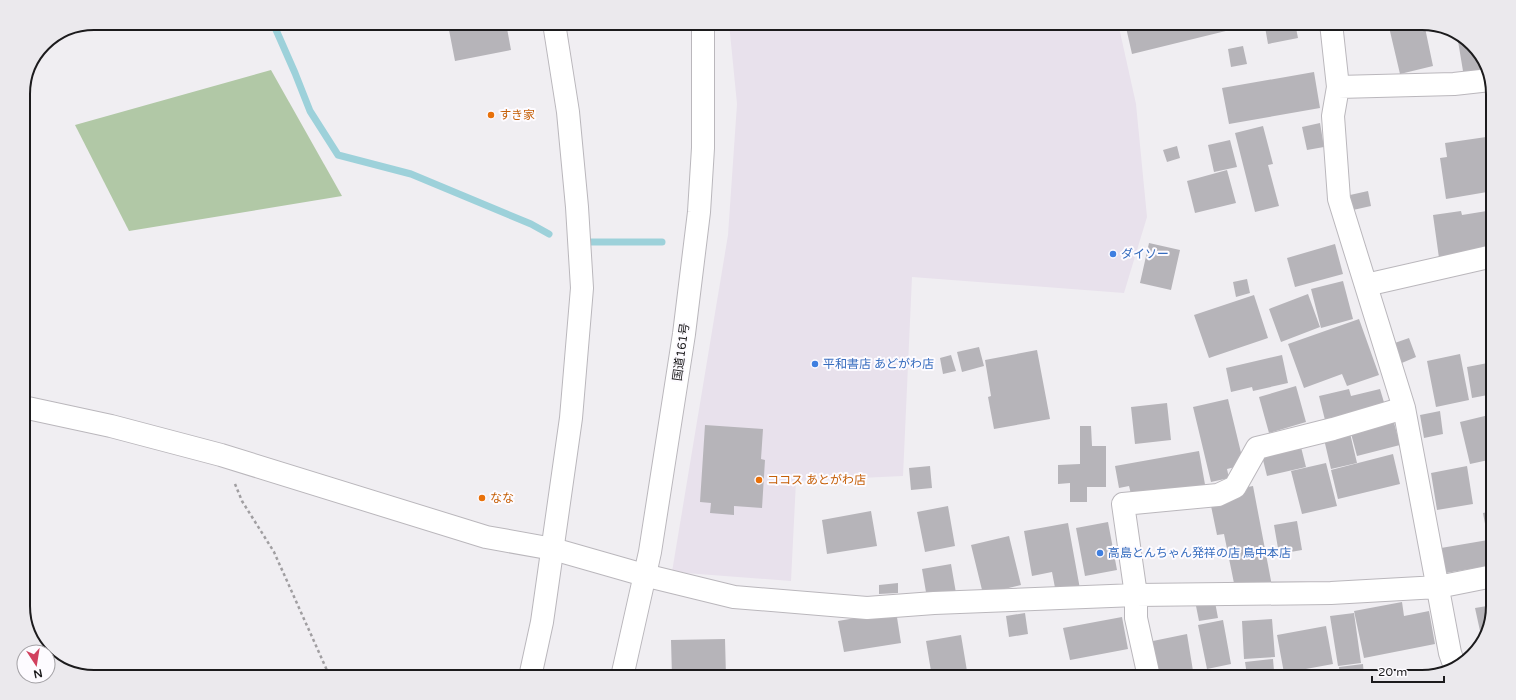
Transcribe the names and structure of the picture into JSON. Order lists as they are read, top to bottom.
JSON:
{
  "streets": {
    "main road": ["国道161号"]
  },
  "places": [
    "すき家",
    "ダイソー",
    "平和書店 あどがわ店",
    "ココス あとがわ店",
    "なな",
    "高島とんちゃん発祥の店 鳥中本店"
  ],
  "scale_bar": "20 m",
  "north": "bottom"
}
